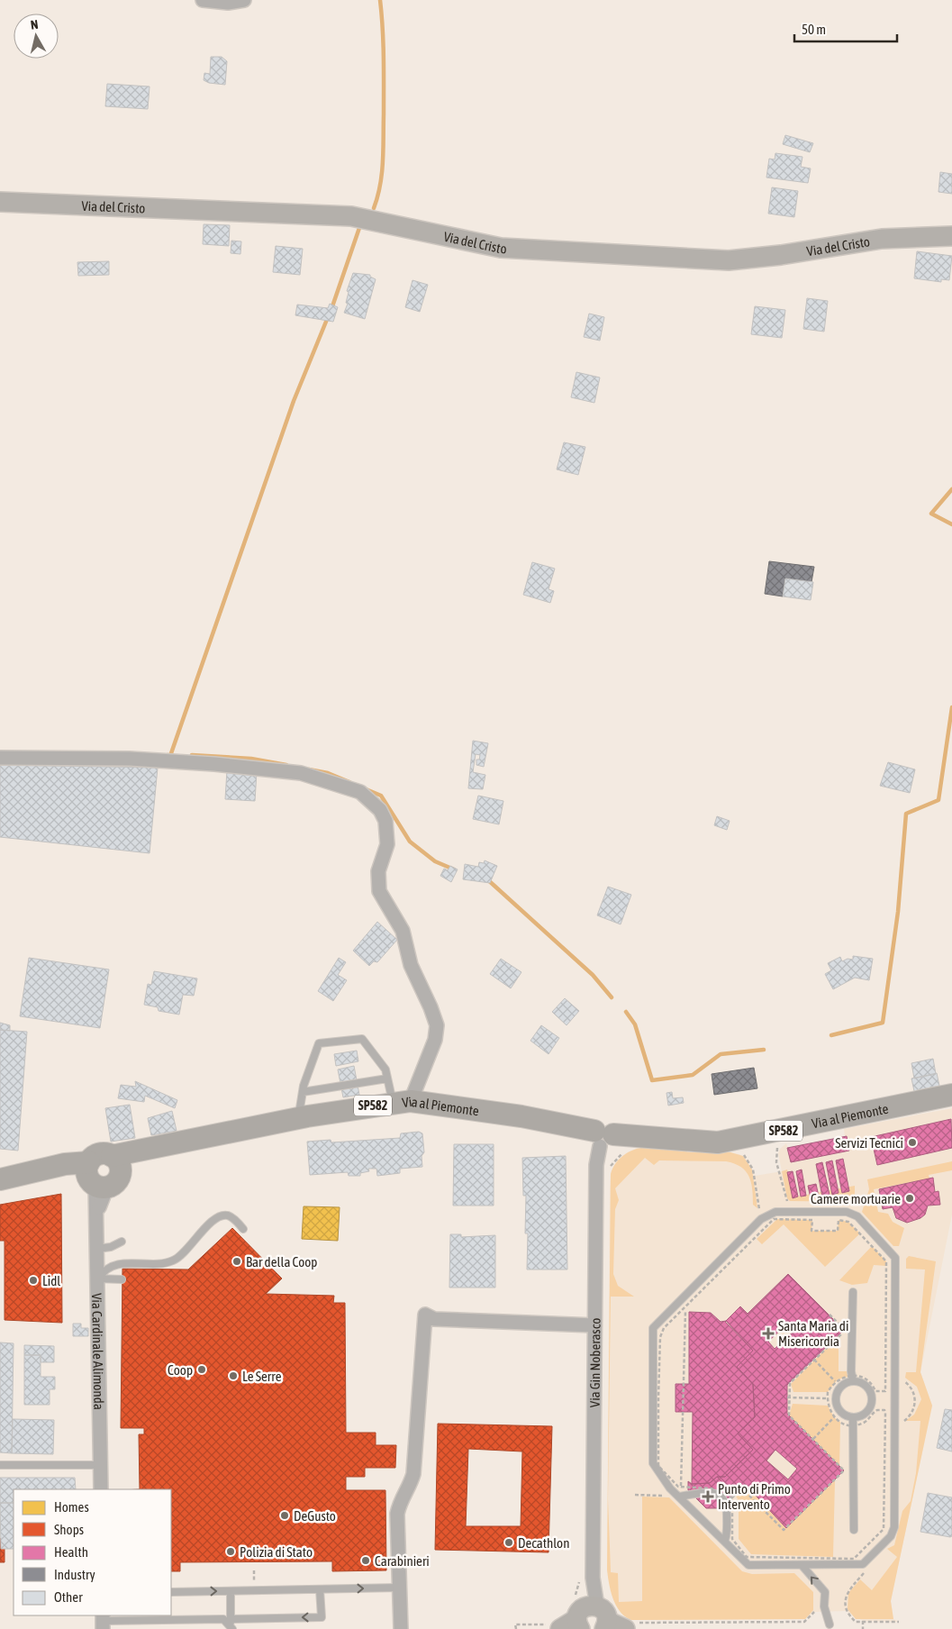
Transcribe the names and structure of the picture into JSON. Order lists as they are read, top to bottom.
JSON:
{
  "streets": {
    "main road": ["SP582", "Via al Piemonte"],
    "street": ["Via del Cristo", "Via Cardinale Alimonda", "Via Gin Noberasco"]
  },
  "crossings": [
    ["Via al Piemonte", "Via Cardinale Alimonda"],
    ["Via al Piemonte", "Via Gin Noberasco"]
  ],
  "places": {
    "other": [
      "Servizi Tecnici",
      "Camere mortuarie",
      "Bar della Coop",
      "Lidl",
      "Coop",
      "Le Serre",
      "DeGusto",
      "Decathlon",
      "Polizia di Stato",
      "Carabinieri"
    ],
    "health": ["Santa Maria di Misericordia", "Punto di Primo Intervento"]
  },
  "legend": [
    "Homes",
    "Shops",
    "Health",
    "Industry",
    "Other"
  ],
  "scale_bar": "50 m",
  "north": "top"
}
